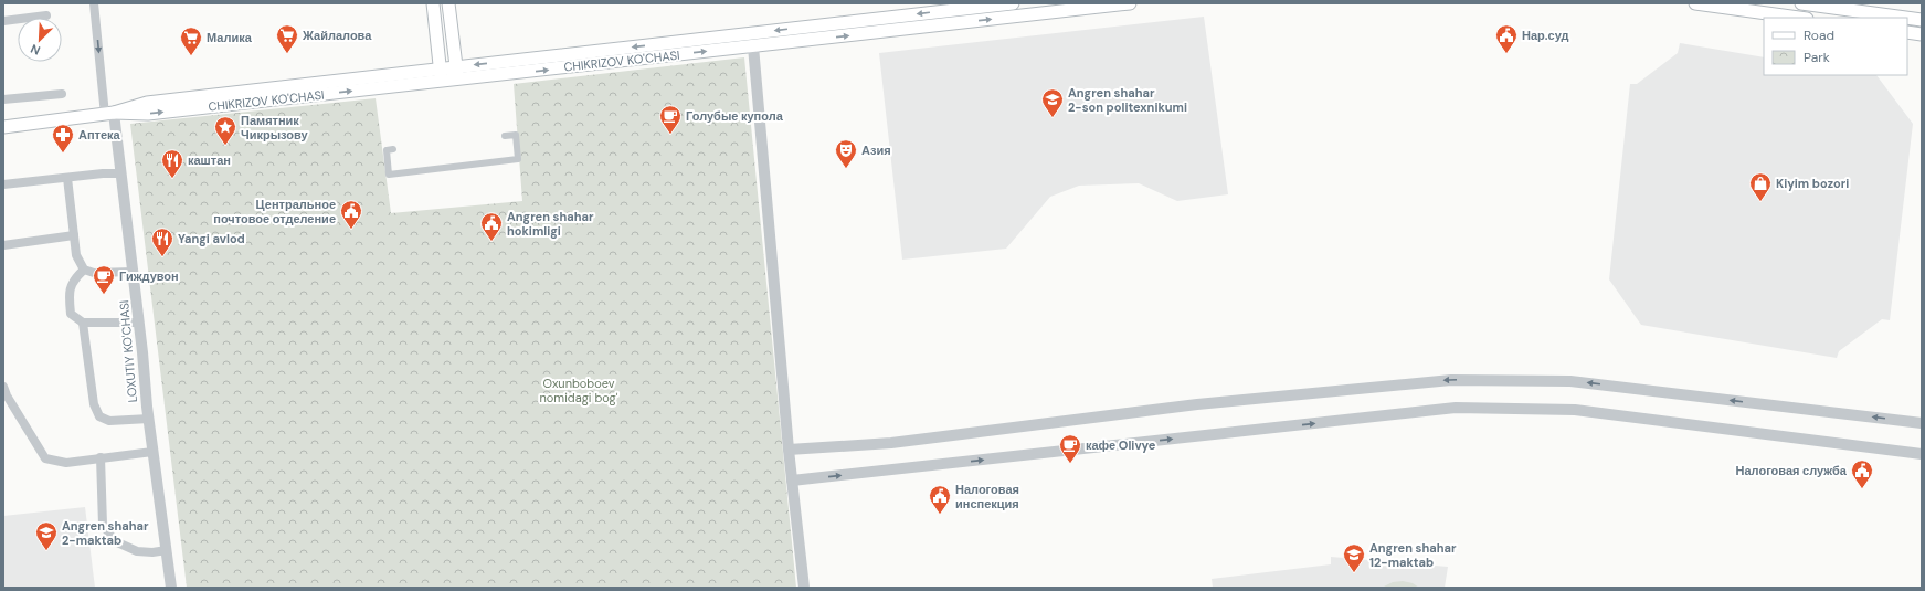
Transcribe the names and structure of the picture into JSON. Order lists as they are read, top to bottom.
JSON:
{
  "streets": {
    "main road": ["CHIKRIZOV KO'CHASI"],
    "street": ["LOXUTIY KO'CHASI"]
  },
  "crossings": [
    ["CHIKRIZOV KO'CHASI", "LOXUTIY KO'CHASI"]
  ],
  "parks": ["Oxunboboev nomidagi bog'"],
  "places": {
    "supermarket": ["Жайлалова", "Малика"],
    "public building": [
      "Нар.суд",
      "Центральное почтовое отделение",
      "Angren shahar hokimligi",
      "Налоговая служба",
      "Налоговая инспекция"
    ],
    "school or university": ["Angren shahar 2-son politexnikumi", "Angren shahar 2-maktab", "Angren shahar 12-maktab"],
    "cafe": ["Голубые купола", "Гиждувон", "кафе Olivye"],
    "place": ["Памятник Чикрызову"],
    "pharmacy": ["Аптека"],
    "theatre": ["Азия"],
    "restaurant": ["каштан", "Yangi avlod"],
    "shop": ["Kiyim bozori"]
  },
  "legend": ["Road", "Park"],
  "north": "bottom left"
}
